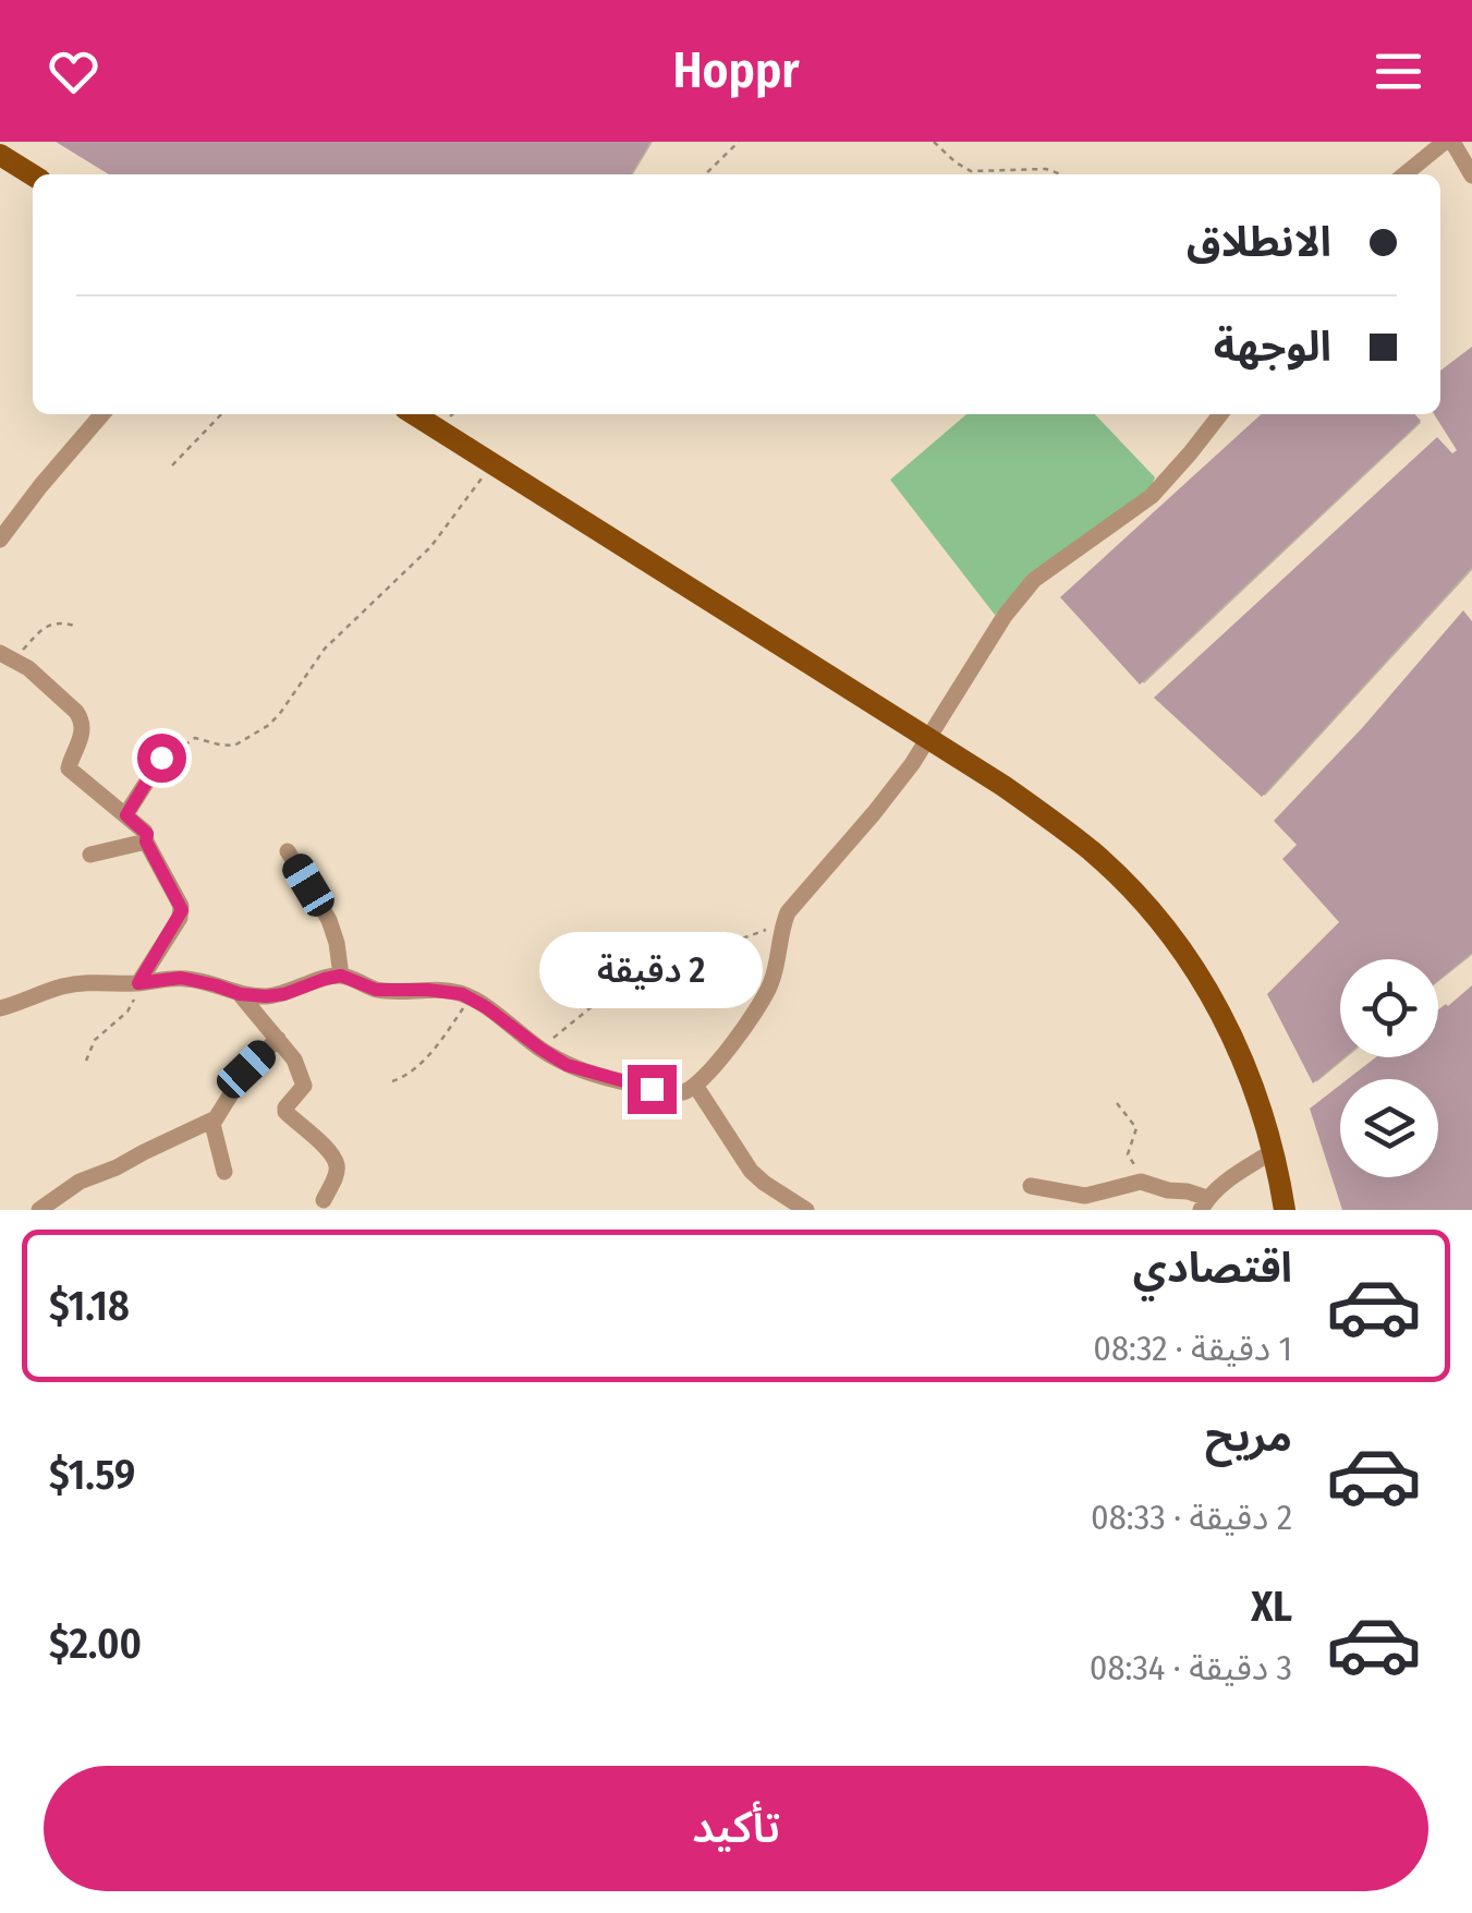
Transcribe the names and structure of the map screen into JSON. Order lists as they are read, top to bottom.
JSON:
{
  "page": {
    "header": "Hoppr",
    "banner": ["الانطلاق", "الوجهة"],
    "bubble": "2 دقيقة",
    "list": [
      {
        "name": "اقتصادي",
        "note": "1 دقيقة · 08:32",
        "value": "$1.18"
      },
      {
        "name": "مريح",
        "note": "2 دقيقة · 08:33",
        "value": "$1.59"
      },
      {
        "name": "XL",
        "note": "3 دقيقة · 08:34",
        "value": "$2.00"
      }
    ],
    "buttons": "تأكيد"
  }
}
